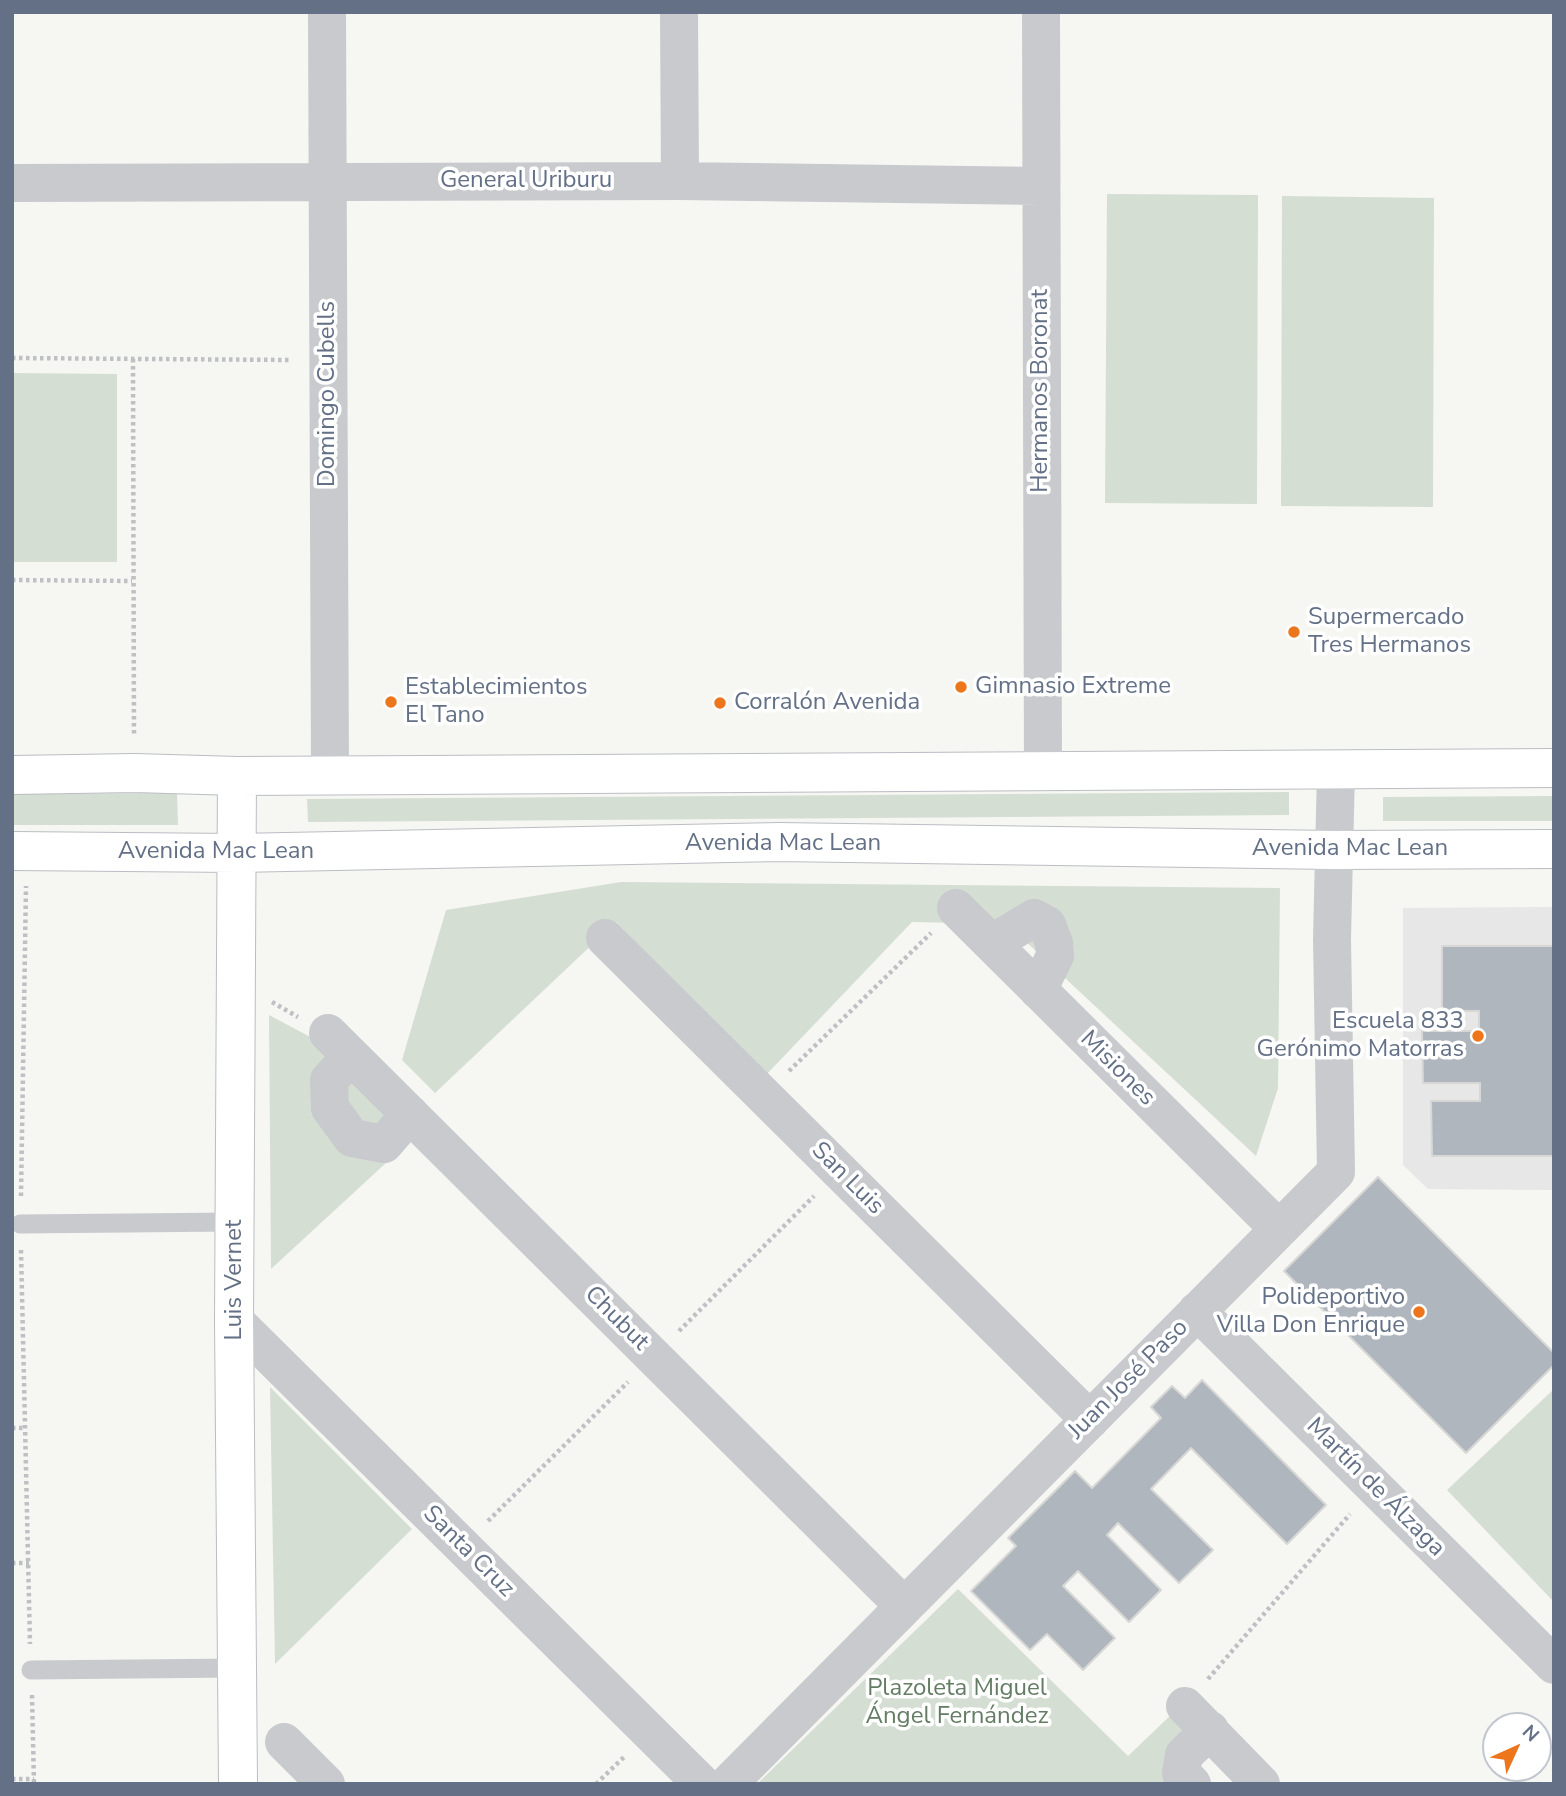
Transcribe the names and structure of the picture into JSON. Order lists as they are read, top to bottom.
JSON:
{
  "streets": {
    "main road": ["Avenida Mac Lean", "Luis Vernet"],
    "street": [
      "General Uriburu",
      "Hermanos Boronat",
      "Domingo Cubells",
      "Misiones",
      "San Luis",
      "Chubut",
      "Juan José Paso",
      "Martín de Álzaga",
      "Santa Cruz"
    ]
  },
  "crossings": [
    ["General Uriburu", "Hermanos Boronat"],
    ["General Uriburu", "Domingo Cubells"],
    ["Avenida Mac Lean", "Luis Vernet"],
    ["Avenida Mac Lean", "Juan José Paso"],
    ["Misiones", "Juan José Paso"],
    ["San Luis", "Juan José Paso"],
    ["Luis Vernet", "Santa Cruz"],
    ["Chubut", "Juan José Paso"],
    ["Juan José Paso", "Martín de Álzaga"]
  ],
  "parks": ["Plazoleta Miguel Ángel Fernández"],
  "places": [
    "Supermercado Tres Hermanos",
    "Gimnasio Extreme",
    "Establecimientos El Tano",
    "Corralón Avenida",
    "Escuela 833 Gerónimo Matorras",
    "Polideportivo Villa Don Enrique"
  ],
  "north": "top right"
}
